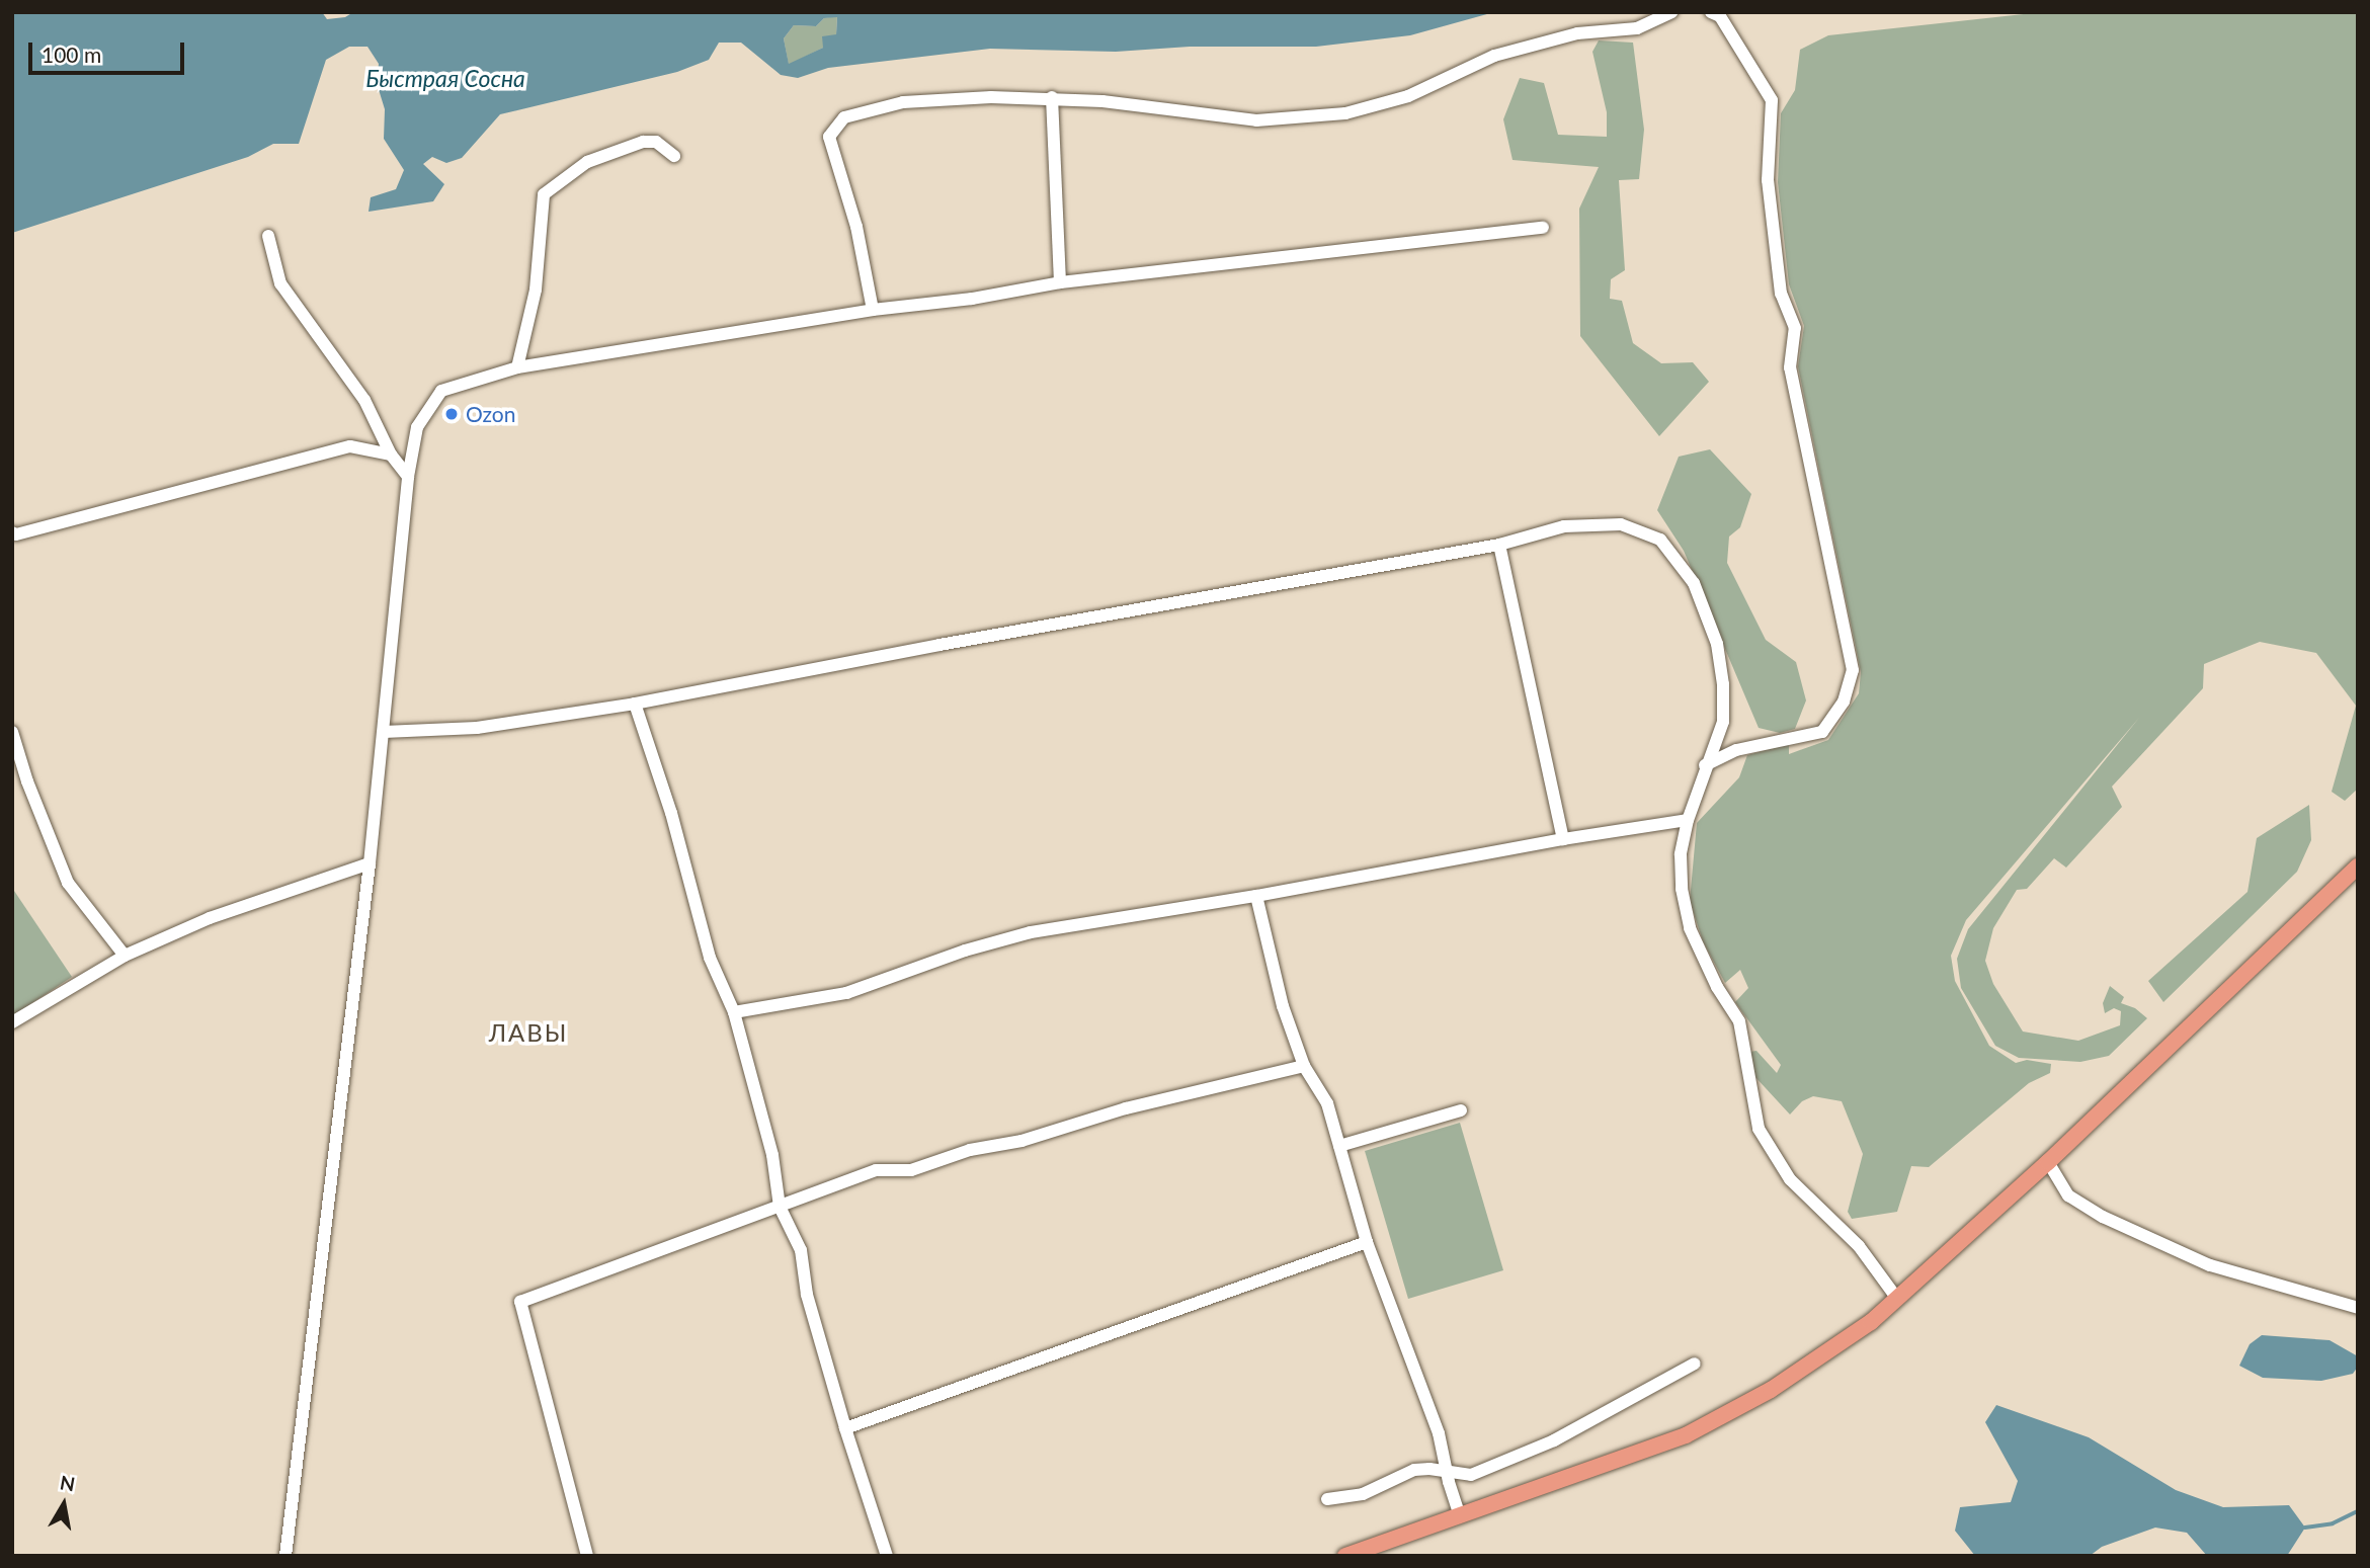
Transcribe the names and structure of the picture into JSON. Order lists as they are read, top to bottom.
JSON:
{
  "districts": ["ЛАВЫ"],
  "water": ["Быстрая Сосна"],
  "places": ["Ozon"],
  "scale_bar": "100 m",
  "north": "top"
}
